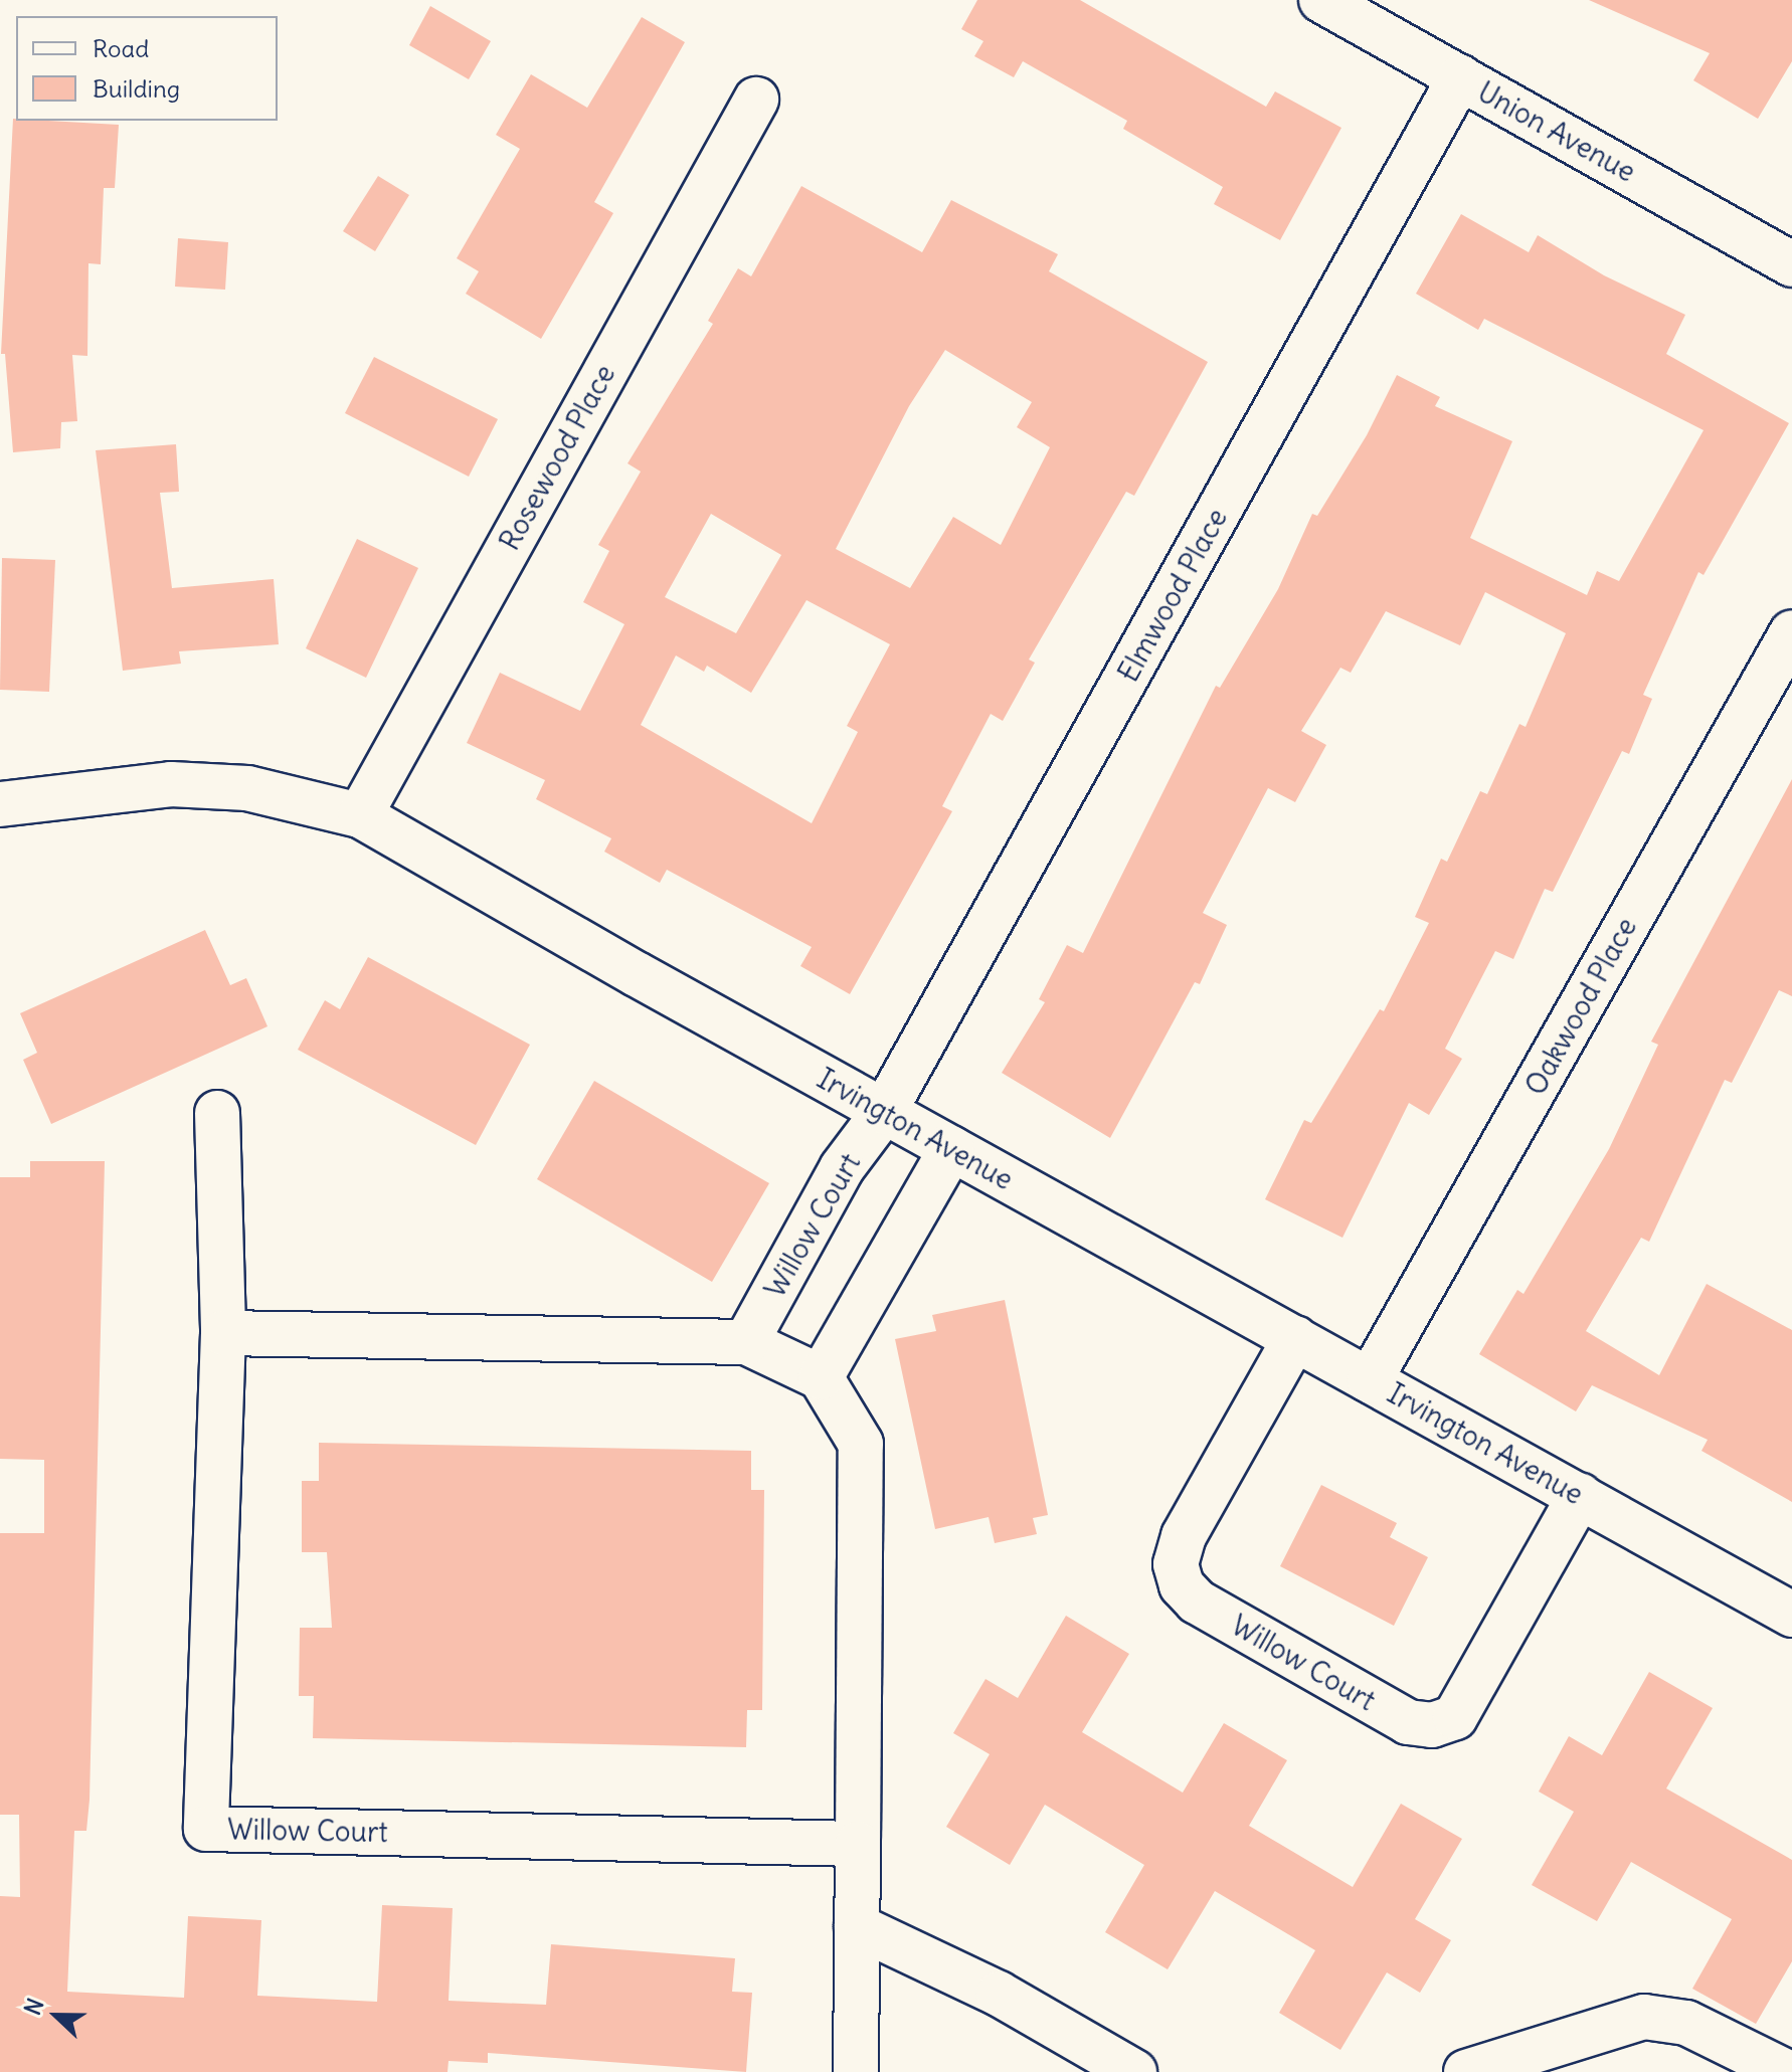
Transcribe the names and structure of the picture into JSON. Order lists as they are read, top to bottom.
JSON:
{
  "streets": {
    "street": [
      "Union Avenue",
      "Rosewood Place",
      "Elmwood Place",
      "Oakwood Place",
      "Irvington Avenue",
      "Willow Court"
    ]
  },
  "crossings": [
    ["Union Avenue", "Elmwood Place"],
    ["Rosewood Place", "Irvington Avenue"],
    ["Elmwood Place", "Irvington Avenue"],
    ["Elmwood Place", "Willow Court"],
    ["Oakwood Place", "Irvington Avenue"],
    ["Irvington Avenue", "Willow Court"]
  ],
  "legend": ["Road", "Building"],
  "north": "left"
}
